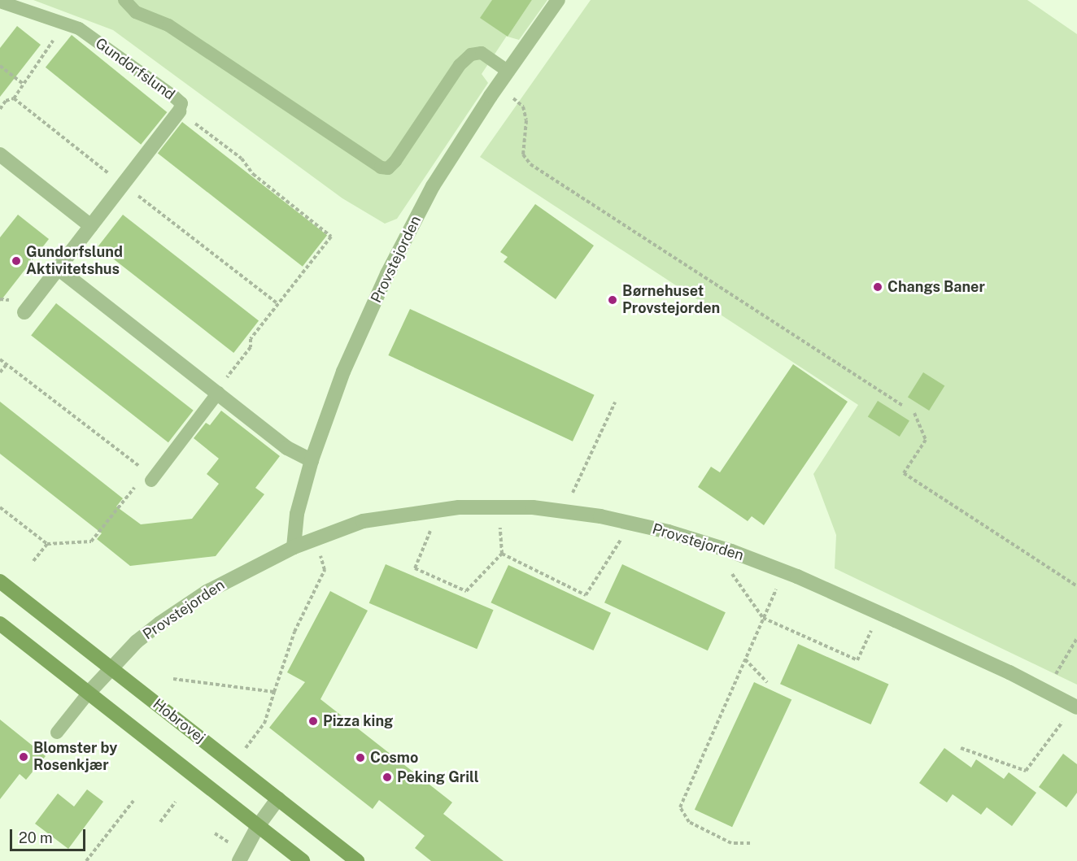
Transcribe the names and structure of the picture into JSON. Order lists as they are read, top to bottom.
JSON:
{
  "streets": {
    "main road": ["Hobrovej"],
    "street": ["Gundorfslund", "Provstejorden"]
  },
  "crossings": [
    ["Provstejorden", "Hobrovej"]
  ],
  "places": [
    "Gundorfslund Aktivitetshus",
    "Changs Baner",
    "Børnehuset Provstejorden",
    "Pizza king",
    "Blomster by Rosenkjær",
    "Cosmo",
    "Peking Grill"
  ],
  "scale_bar": "20 m"
}
